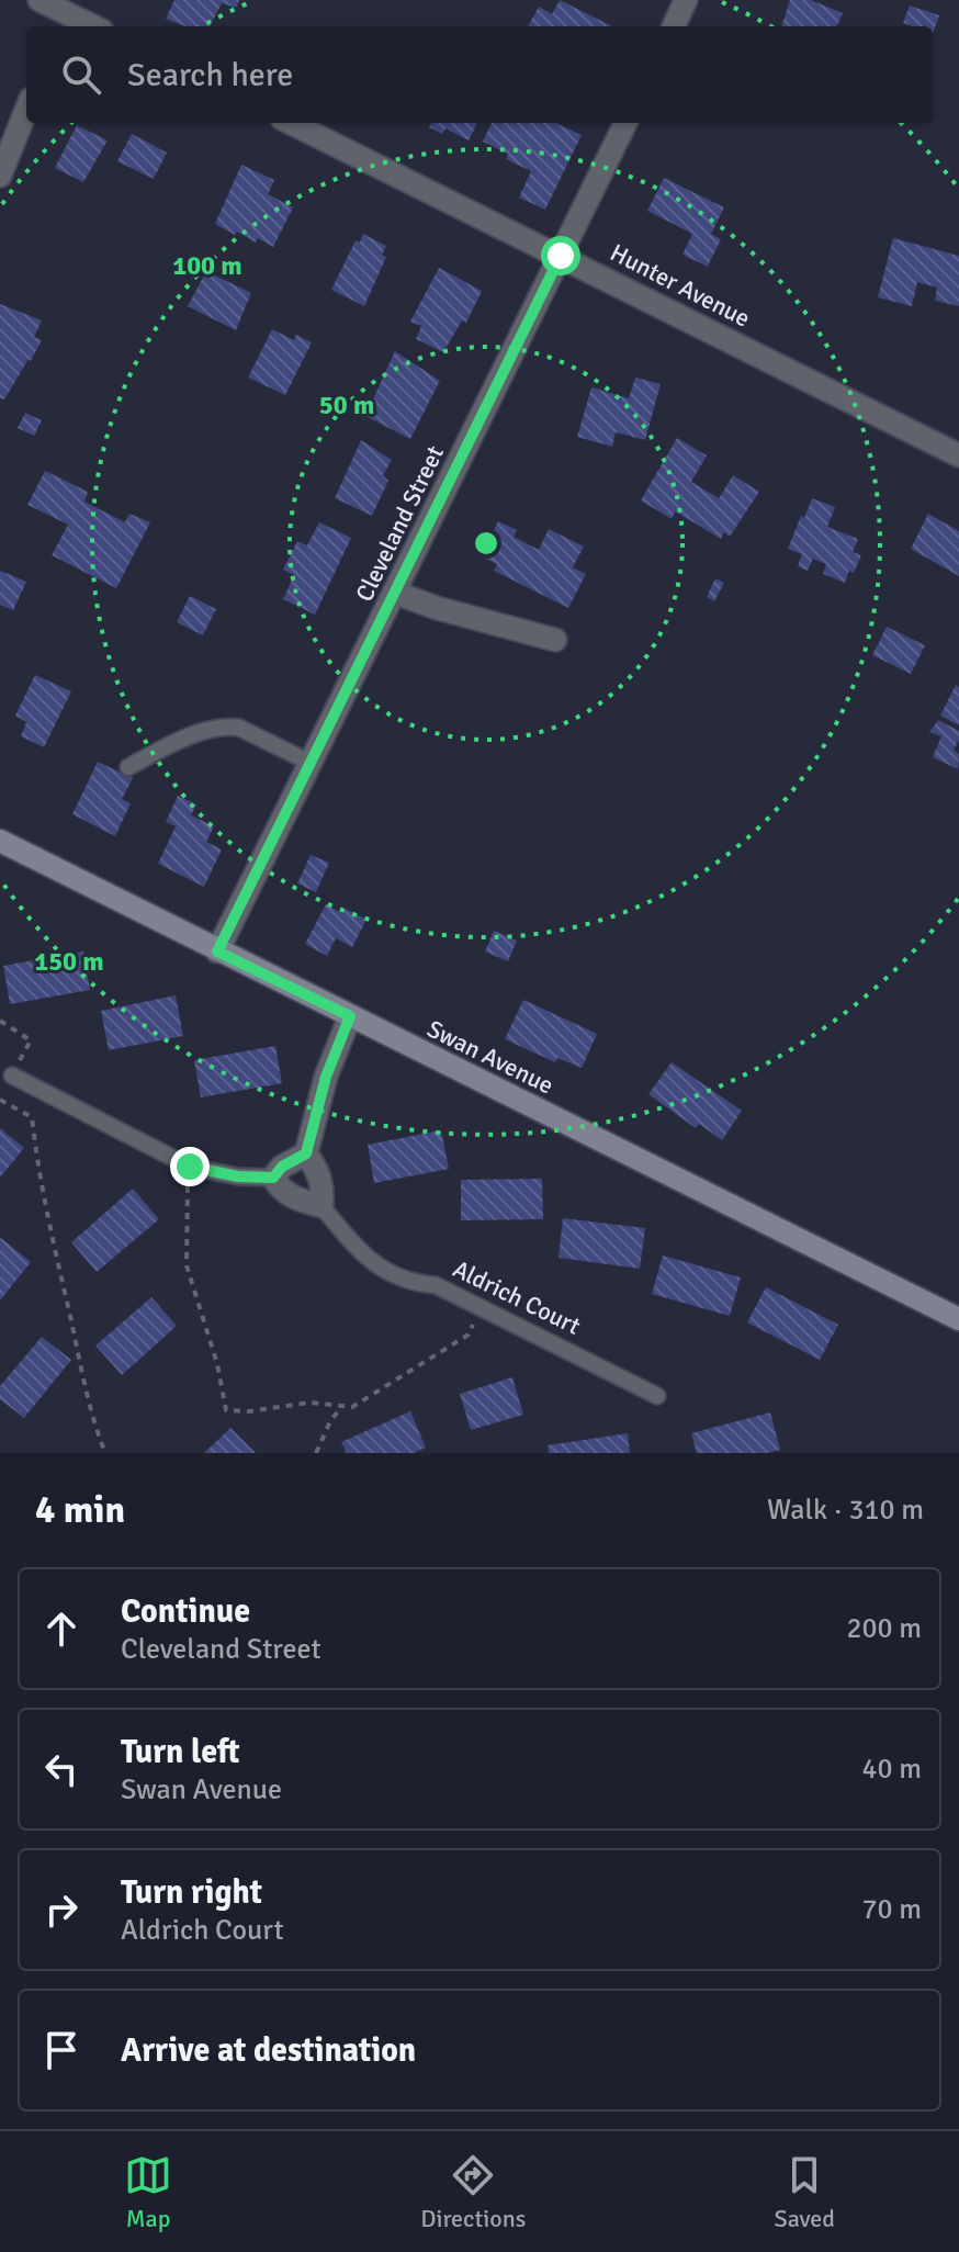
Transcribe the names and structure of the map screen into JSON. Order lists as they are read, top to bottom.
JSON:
{
  "streets": {
    "street": [
      "Hunter Avenue",
      "Cleveland Street",
      "Swan Avenue",
      "Aldrich Court"
    ]
  },
  "crossings": [
    ["Hunter Avenue", "Cleveland Street"],
    ["Cleveland Street", "Swan Avenue"]
  ],
  "page": {
    "search": "Search here",
    "heading": ["4 min", "Walk · 310 m"],
    "list": [
      ["Continue", "Cleveland Street", "200 m"],
      ["Turn left", "Swan Avenue", "40 m"],
      ["Turn right", "Aldrich Court", "70 m"],
      "Arrive at destination"
    ],
    "nav": ["Map", "Directions", "Saved"]
  },
  "rings": ["100 m", "50 m", "150 m"]
}
